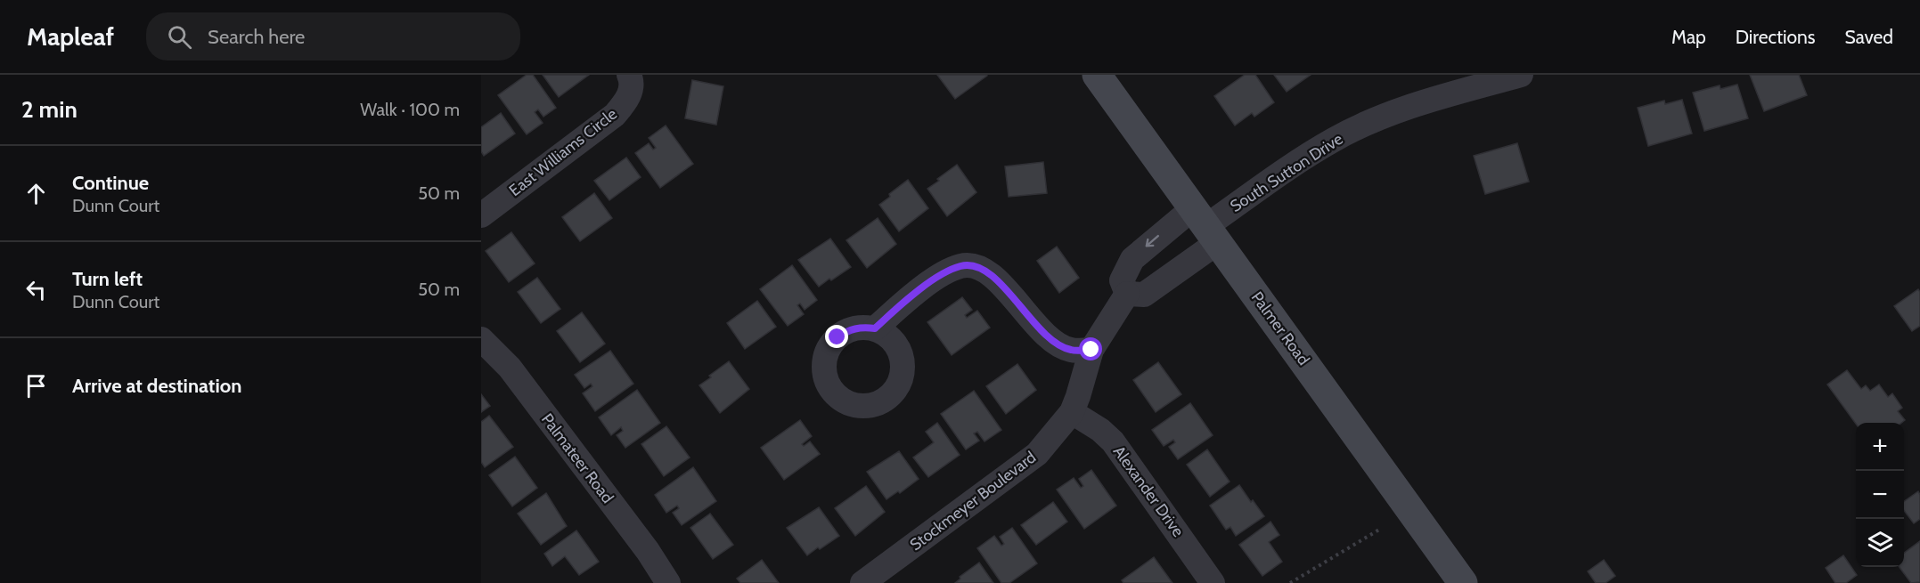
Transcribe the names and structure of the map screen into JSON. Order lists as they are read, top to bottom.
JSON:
{
  "streets": {
    "street": [
      "East Williams Circle",
      "South Sutton Drive",
      "Palmer Road",
      "Palmateer Road",
      "Alexander Drive",
      "Stockmeyer Boulevard"
    ]
  },
  "crossings": [
    ["South Sutton Drive", "Palmer Road"],
    ["Alexander Drive", "Stockmeyer Boulevard"]
  ],
  "page": {
    "header": "Mapleaf",
    "search": "Search here",
    "nav": ["Map", "Directions", "Saved"],
    "heading": ["2 min", "Walk · 100 m"],
    "list": [
      ["Continue", "Dunn Court", "50 m"],
      ["Turn left", "Dunn Court", "50 m"],
      "Arrive at destination"
    ],
    "map_buttons": ["+", "−"]
  }
}
